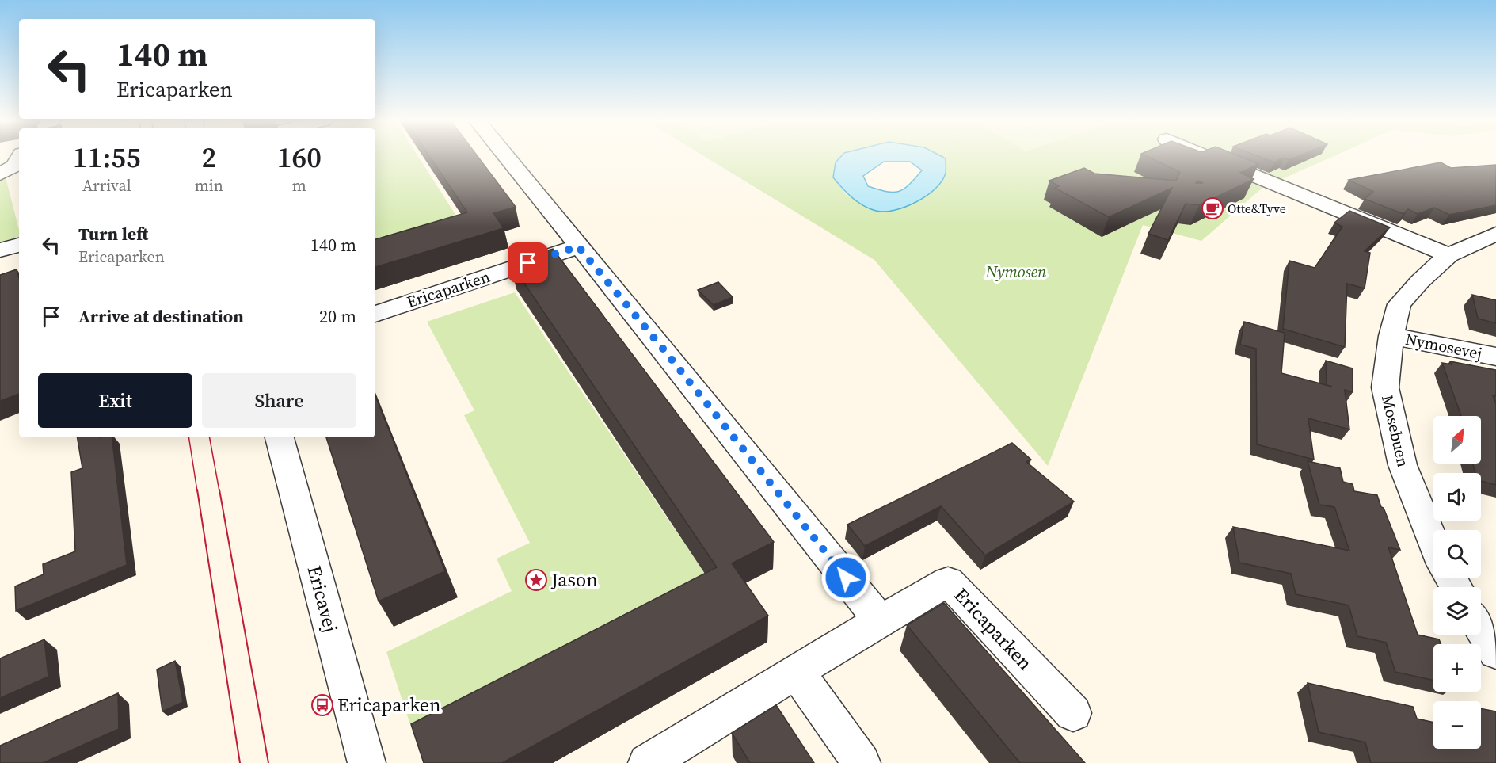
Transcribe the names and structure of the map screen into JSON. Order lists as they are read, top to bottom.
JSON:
{
  "streets": {
    "street": [
      "Ericaparken",
      "Nymosevej",
      "Mosebuen",
      "Ericavej"
    ]
  },
  "crossings": [
    ["Nymosevej", "Mosebuen"]
  ],
  "parks": ["Nymosen"],
  "places": {
    "cafe": ["Otte&Tyve"],
    "place": ["Jason"],
    "bus stop": ["Ericaparken"]
  },
  "north": "top right",
  "page": {
    "turn": ["140 m", "Ericaparken"],
    "eta": [
      "11:55",
      "Arrival",
      "2",
      "min",
      "160",
      "m"
    ],
    "list": [
      {
        "name": "Turn left",
        "note": "Ericaparken",
        "value": "140 m"
      },
      {
        "name": "Arrive at destination",
        "value": "20 m"
      }
    ],
    "buttons": ["Exit", "Share"],
    "map_buttons": ["+", "−"]
  }
}
